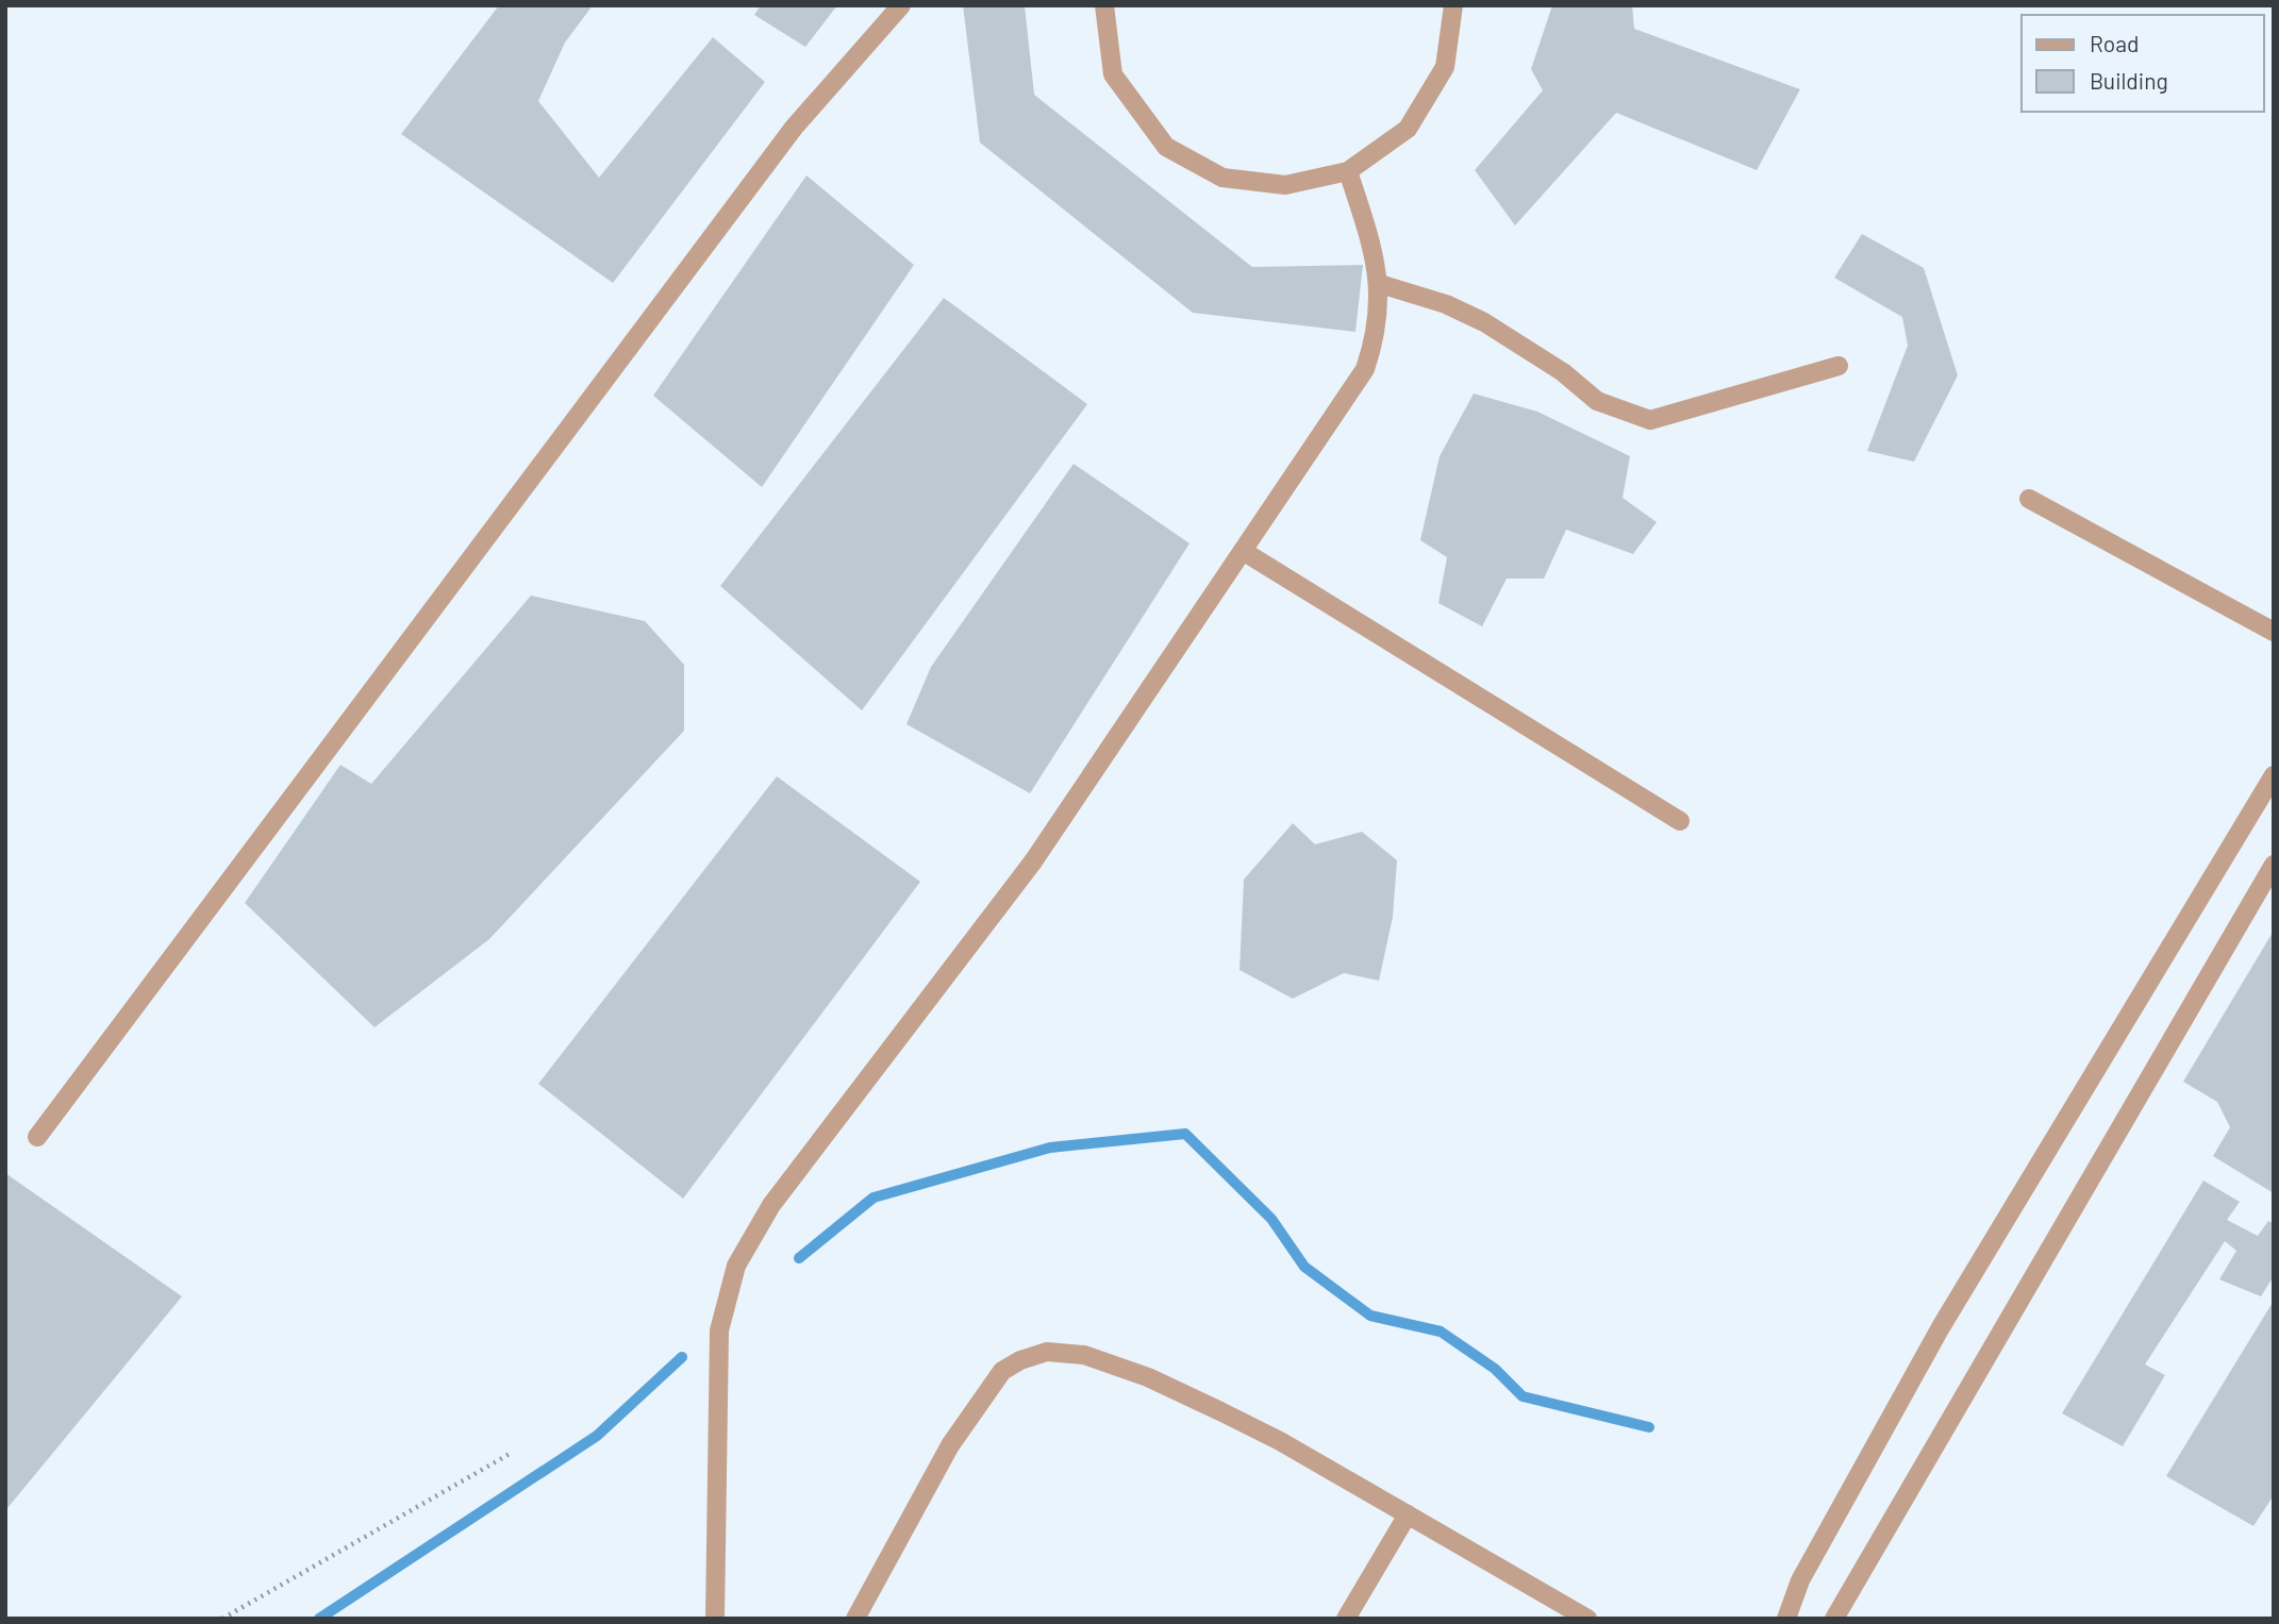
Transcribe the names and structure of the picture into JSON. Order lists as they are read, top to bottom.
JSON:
{
  "legend": ["Road", "Building"]
}
